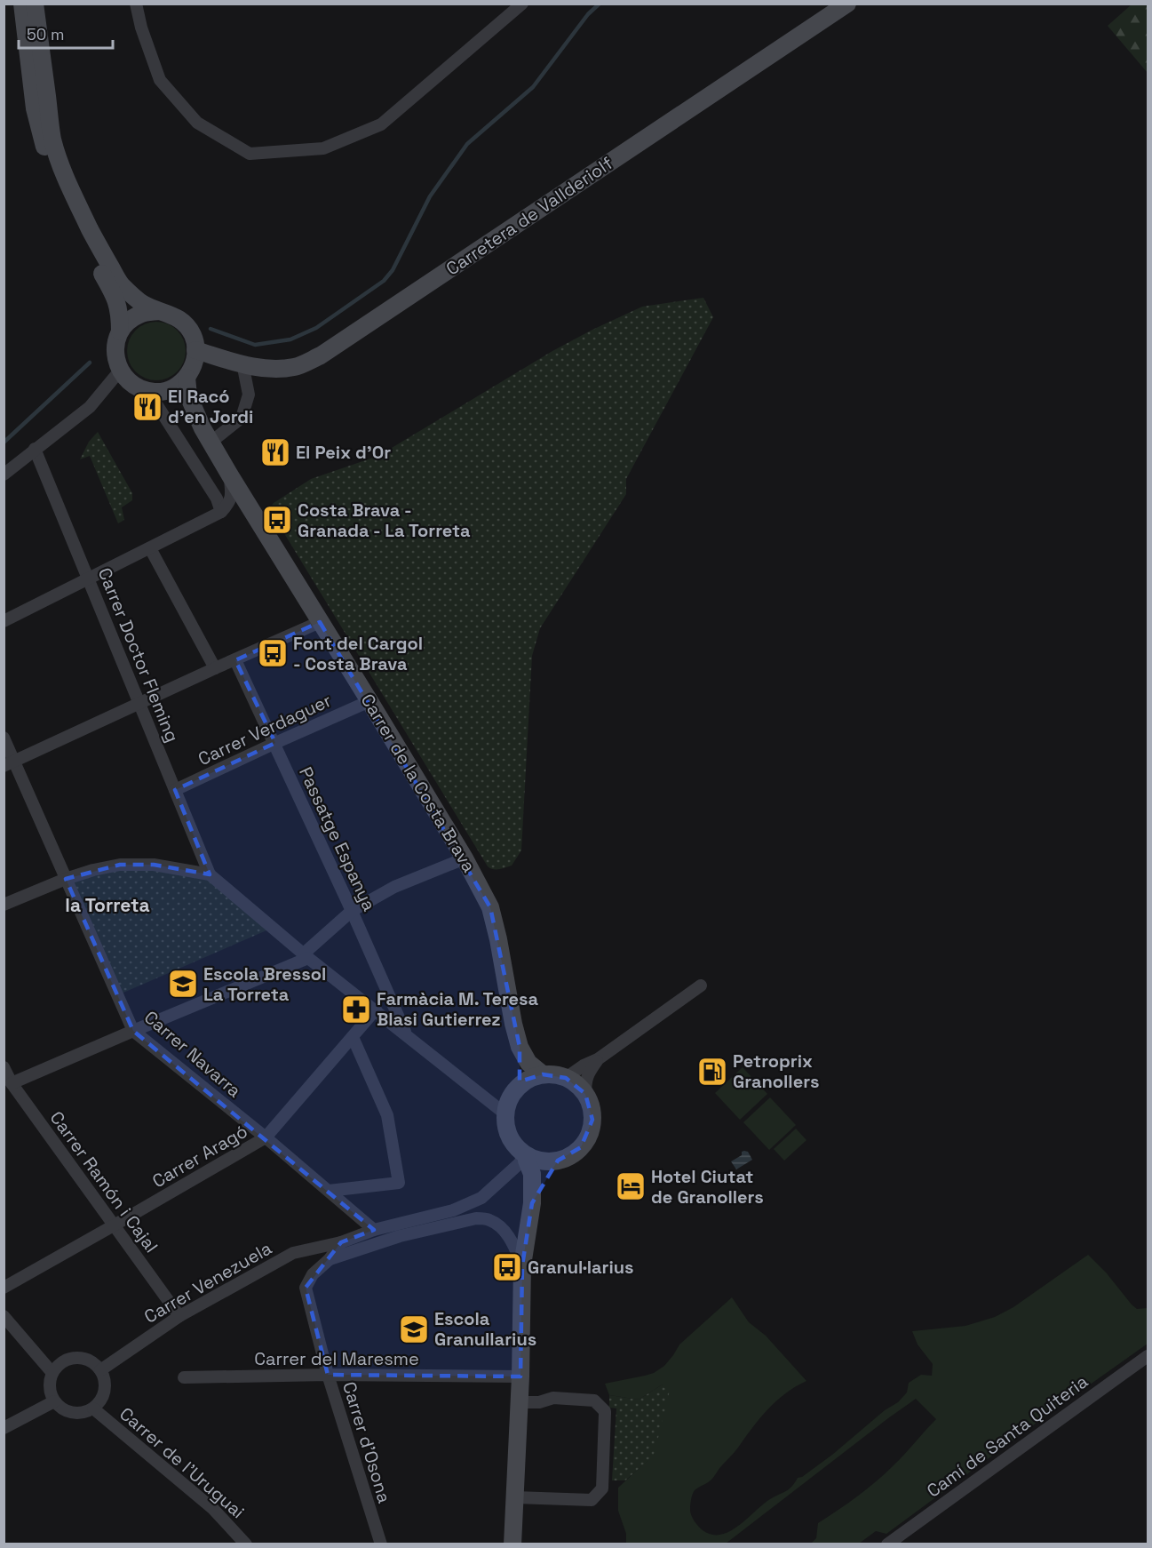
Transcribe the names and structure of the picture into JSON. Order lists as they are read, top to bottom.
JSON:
{
  "streets": {
    "street": [
      "Carretera de Vallderiolf",
      "Carrer Doctor Fleming",
      "Carrer Verdaguer",
      "Carrer de la Costa Brava",
      "Passatge Espanya",
      "Carrer Navarra",
      "Carrer Aragó",
      "Carrer Ramón i Cajal",
      "Carrer Venezuela",
      "Carrer del Maresme",
      "Camí de Santa Quiteria",
      "Carrer d'Osona",
      "Carrer de l'Uruguai"
    ]
  },
  "crossings": [
    ["Carretera de Vallderiolf", "Carrer de la Costa Brava"],
    ["Carrer Doctor Fleming", "Carrer Verdaguer"],
    ["Carrer Verdaguer", "Carrer de la Costa Brava"],
    ["Carrer Verdaguer", "Passatge Espanya"],
    ["Carrer de la Costa Brava", "Carrer Venezuela"],
    ["Carrer Navarra", "Carrer Aragó"],
    ["Carrer Navarra", "Carrer Venezuela"],
    ["Carrer Aragó", "Carrer Ramón i Cajal"],
    ["Carrer Ramón i Cajal", "Carrer Venezuela"],
    ["Carrer Venezuela", "Carrer de l'Uruguai"],
    ["Carrer del Maresme", "Carrer d'Osona"]
  ],
  "districts": ["la Torreta"],
  "places": {
    "restaurant": ["El Racó d'en Jordi", "El Peix d'Or"],
    "bus stop": ["Costa Brava - Granada - La Torreta", "Font del Cargol - Costa Brava", "Granul·larius"],
    "school or university": ["Escola Bressol La Torreta", "Escola Granullarius"],
    "pharmacy": ["Farmàcia M. Teresa Blasi Gutierrez"],
    "fuel station": ["Petroprix Granollers"],
    "hotel": ["Hotel Ciutat de Granollers"]
  },
  "scale_bar": "50 m"
}
